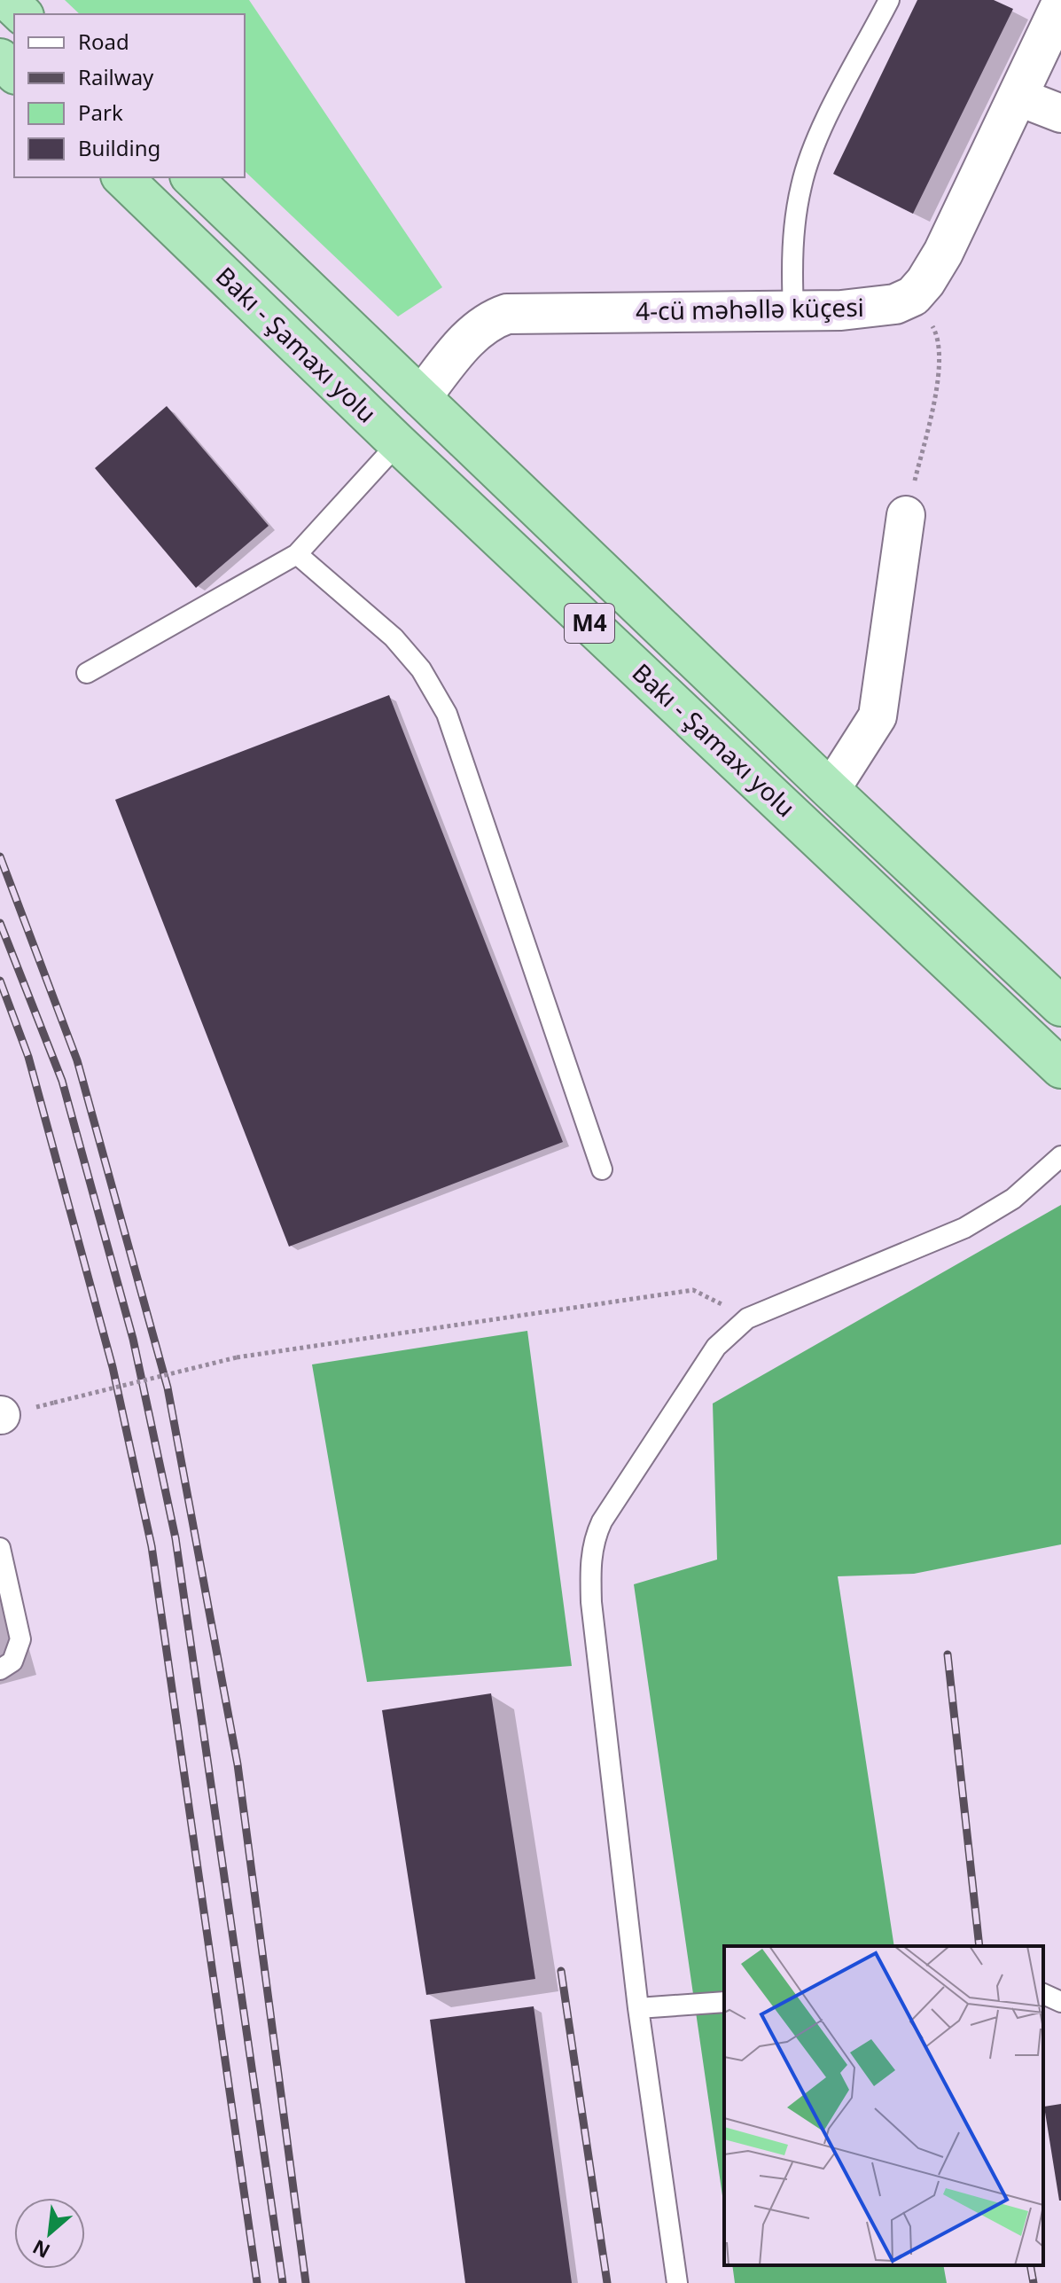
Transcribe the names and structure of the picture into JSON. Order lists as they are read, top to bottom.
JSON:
{
  "streets": {
    "highway": ["Bakı - Şamaxı yolu", "M4"],
    "street": ["4-cü məhəllə küçesi"]
  },
  "crossings": [
    ["4-cü məhəllə küçesi", "Bakı - Şamaxı yolu"]
  ],
  "legend": [
    "Road",
    "Railway",
    "Park",
    "Building"
  ],
  "north": "bottom left"
}
